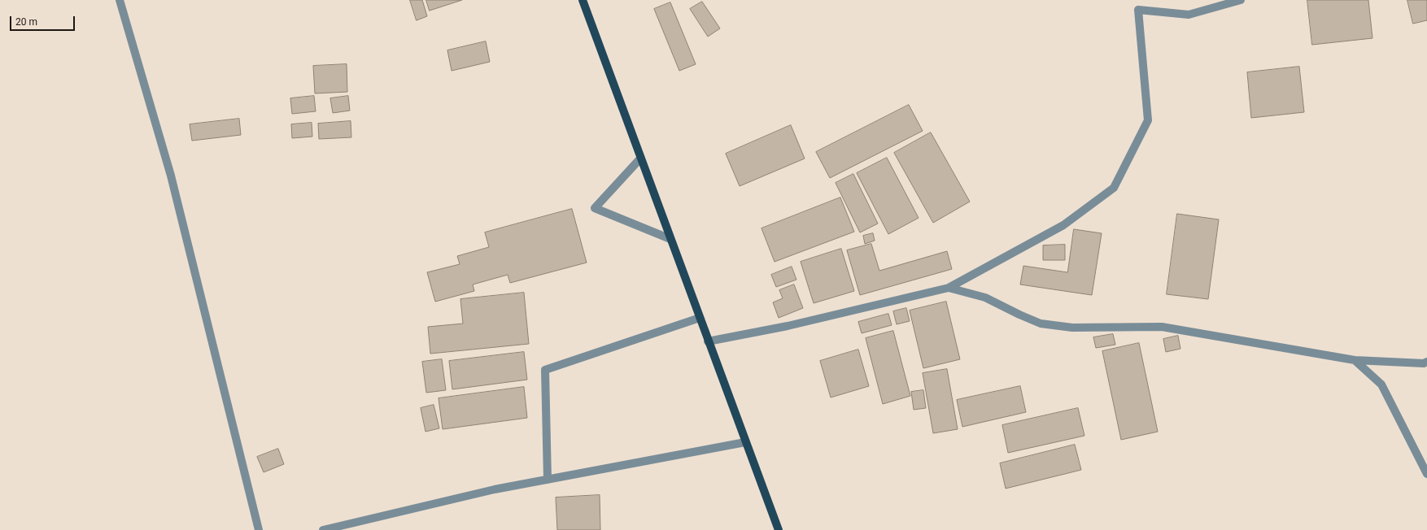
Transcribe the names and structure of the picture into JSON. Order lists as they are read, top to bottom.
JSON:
{
  "scale_bar": "20 m"
}
